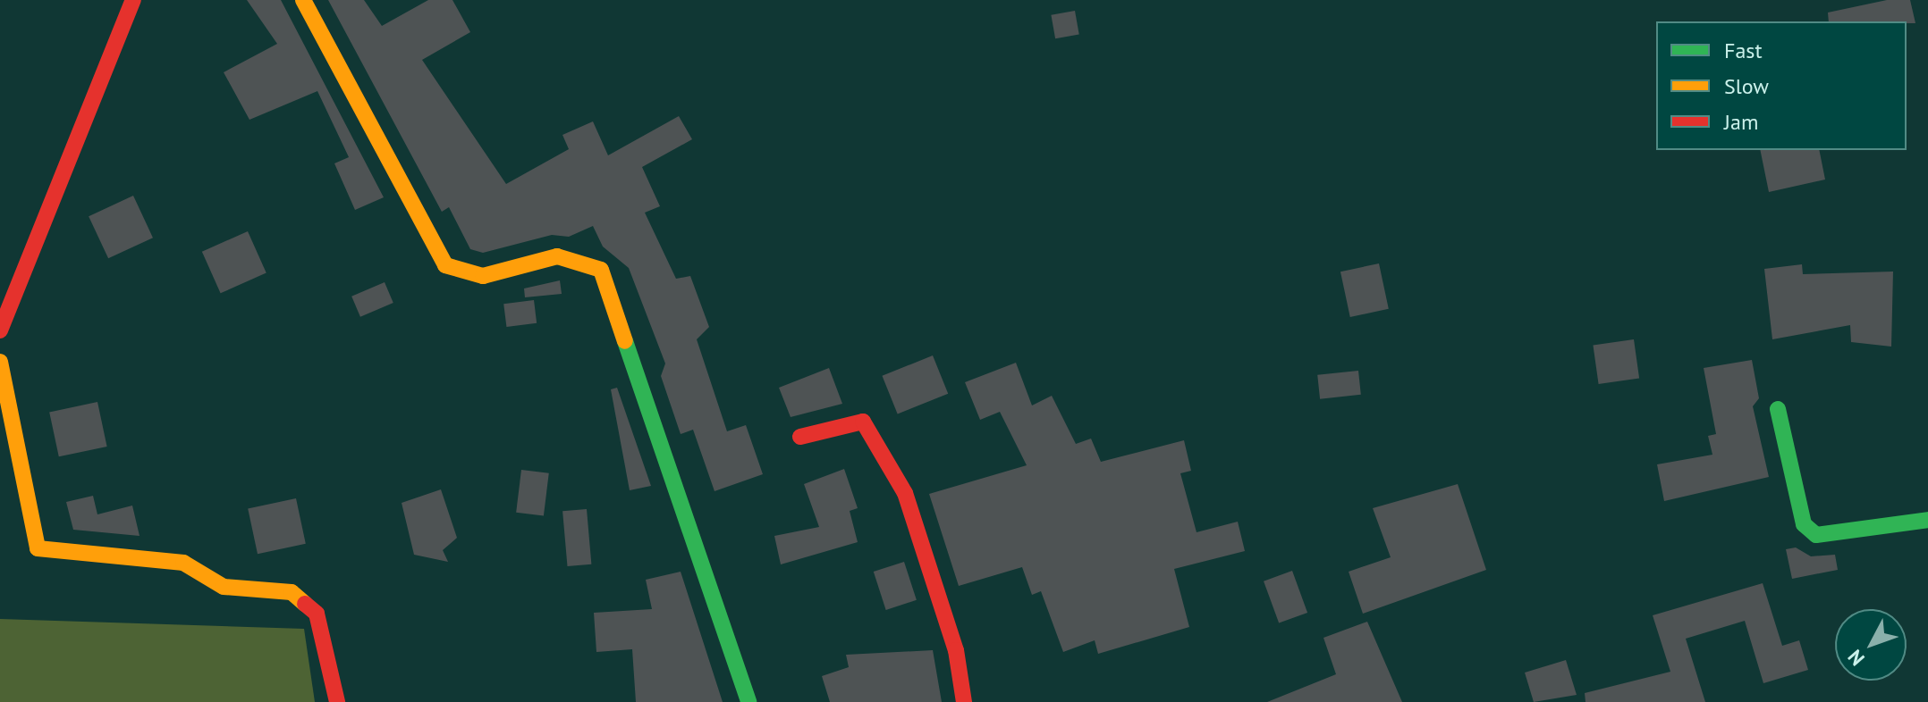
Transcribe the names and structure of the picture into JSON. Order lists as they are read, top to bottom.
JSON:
{
  "legend": ["Fast", "Slow", "Jam"],
  "north": "bottom left"
}
